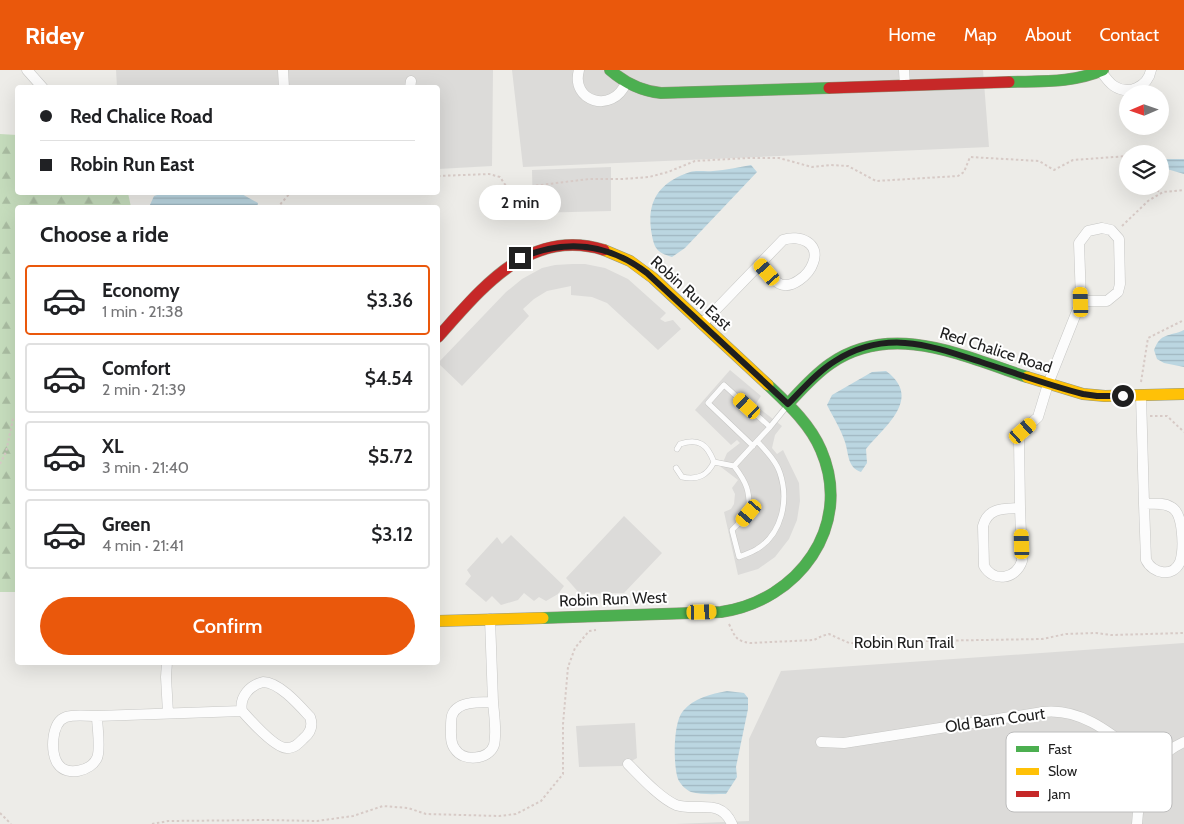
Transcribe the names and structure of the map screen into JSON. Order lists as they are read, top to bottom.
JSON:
{
  "streets": {
    "street": [
      "Robin Run East",
      "Red Chalice Road",
      "Robin Run West",
      "Old Barn Court"
    ],
    "path": ["Robin Run Trail"]
  },
  "crossings": [
    ["Robin Run East", "Red Chalice Road"],
    ["Robin Run East", "Robin Run West"],
    ["Red Chalice Road", "Robin Run West"]
  ],
  "legend": ["Fast", "Slow", "Jam"],
  "north": "left",
  "page": {
    "header": "Ridey",
    "nav": [
      "Home",
      "Map",
      "About",
      "Contact"
    ],
    "banner": ["Red Chalice Road", "Robin Run East"],
    "bubble": "2 min",
    "heading": "Choose a ride",
    "list": [
      {
        "name": "Economy",
        "note": "1 min · 21:38",
        "value": "$3.36"
      },
      {
        "name": "Comfort",
        "note": "2 min · 21:39",
        "value": "$4.54"
      },
      {
        "name": "XL",
        "note": "3 min · 21:40",
        "value": "$5.72"
      },
      {
        "name": "Green",
        "note": "4 min · 21:41",
        "value": "$3.12"
      }
    ],
    "buttons": "Confirm"
  }
}
